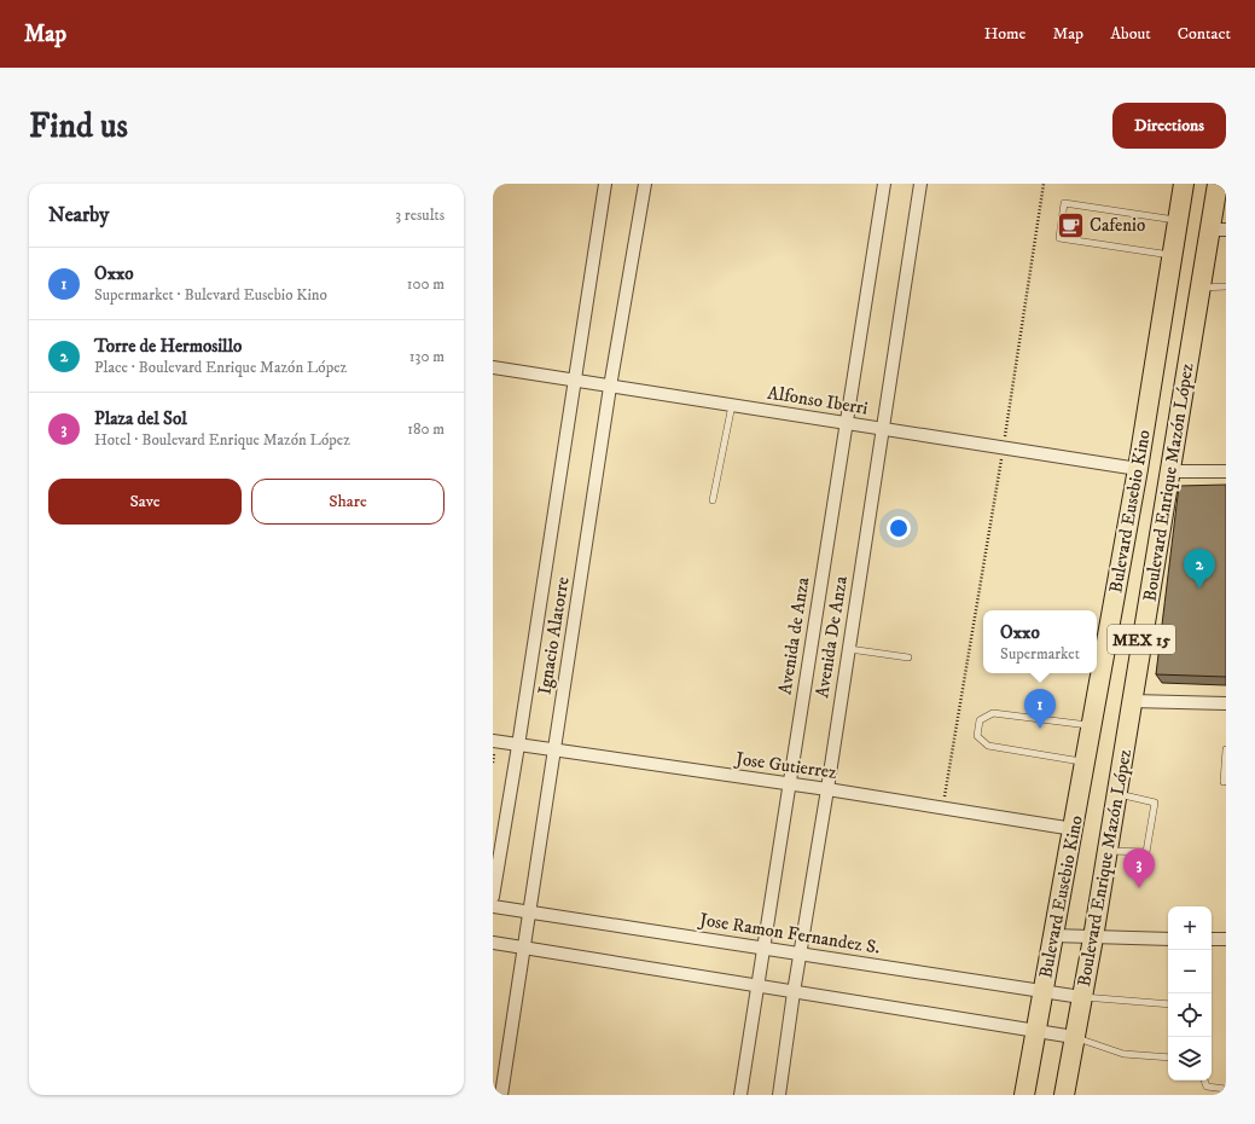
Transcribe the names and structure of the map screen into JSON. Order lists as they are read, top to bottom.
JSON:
{
  "streets": {
    "main road": ["Boulevard Enrique Mazón López", "Bulevard Eusebio Kino", "MEX 15"],
    "street": [
      "Alfonso Iberri",
      "Ignacio Alatorre",
      "Avenida de Anza",
      "Avenida De Anza",
      "Jose Gutierrez",
      "Jose Ramon Fernandez S."
    ]
  },
  "crossings": [
    ["Alfonso Iberri", "Bulevard Eusebio Kino"],
    ["Alfonso Iberri", "Ignacio Alatorre"],
    ["Alfonso Iberri", "Avenida de Anza"],
    ["Alfonso Iberri", "Avenida De Anza"],
    ["Boulevard Enrique Mazón López", "Jose Ramon Fernandez S."],
    ["Bulevard Eusebio Kino", "Jose Gutierrez"],
    ["Bulevard Eusebio Kino", "Jose Ramon Fernandez S."],
    ["Ignacio Alatorre", "Jose Gutierrez"],
    ["Ignacio Alatorre", "Jose Ramon Fernandez S."],
    ["Avenida de Anza", "Jose Gutierrez"],
    ["Avenida de Anza", "Jose Ramon Fernandez S."],
    ["Avenida De Anza", "Jose Gutierrez"],
    ["Avenida De Anza", "Jose Ramon Fernandez S."]
  ],
  "places": {
    "cafe": ["Cafenio"]
  },
  "page": {
    "header": "Map",
    "nav": [
      "Home",
      "Map",
      "About",
      "Contact"
    ],
    "buttons": [
      "Directions",
      ["Save", "Share"]
    ],
    "title": "Find us",
    "heading": ["Nearby", "3 results"],
    "list": [
      {
        "mark": "1",
        "name": "Oxxo",
        "note": "Supermarket · Bulevard Eusebio Kino",
        "value": "100 m"
      },
      {
        "mark": "2",
        "name": "Torre de Hermosillo",
        "note": "Place · Boulevard Enrique Mazón López",
        "value": "130 m"
      },
      {
        "mark": "3",
        "name": "Plaza del Sol",
        "note": "Hotel · Boulevard Enrique Mazón López",
        "value": "180 m"
      }
    ],
    "pins": ["2", "1", "3"],
    "popup": ["Oxxo", "Supermarket"],
    "map_buttons": ["+", "−"]
  }
}
